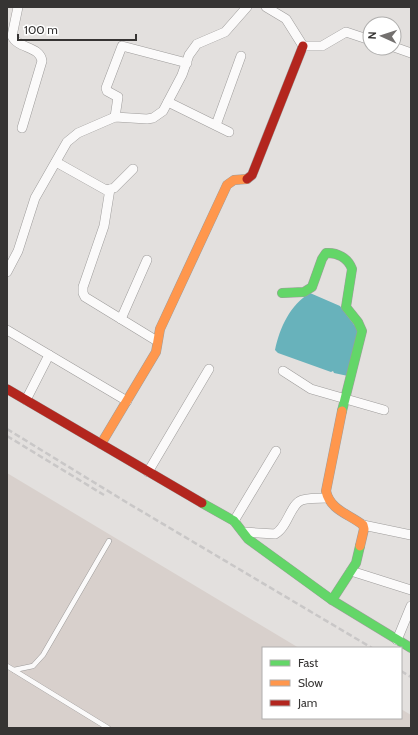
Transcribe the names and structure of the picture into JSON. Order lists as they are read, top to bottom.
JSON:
{
  "legend": ["Fast", "Slow", "Jam"],
  "scale_bar": "100 m",
  "north": "left"
}
